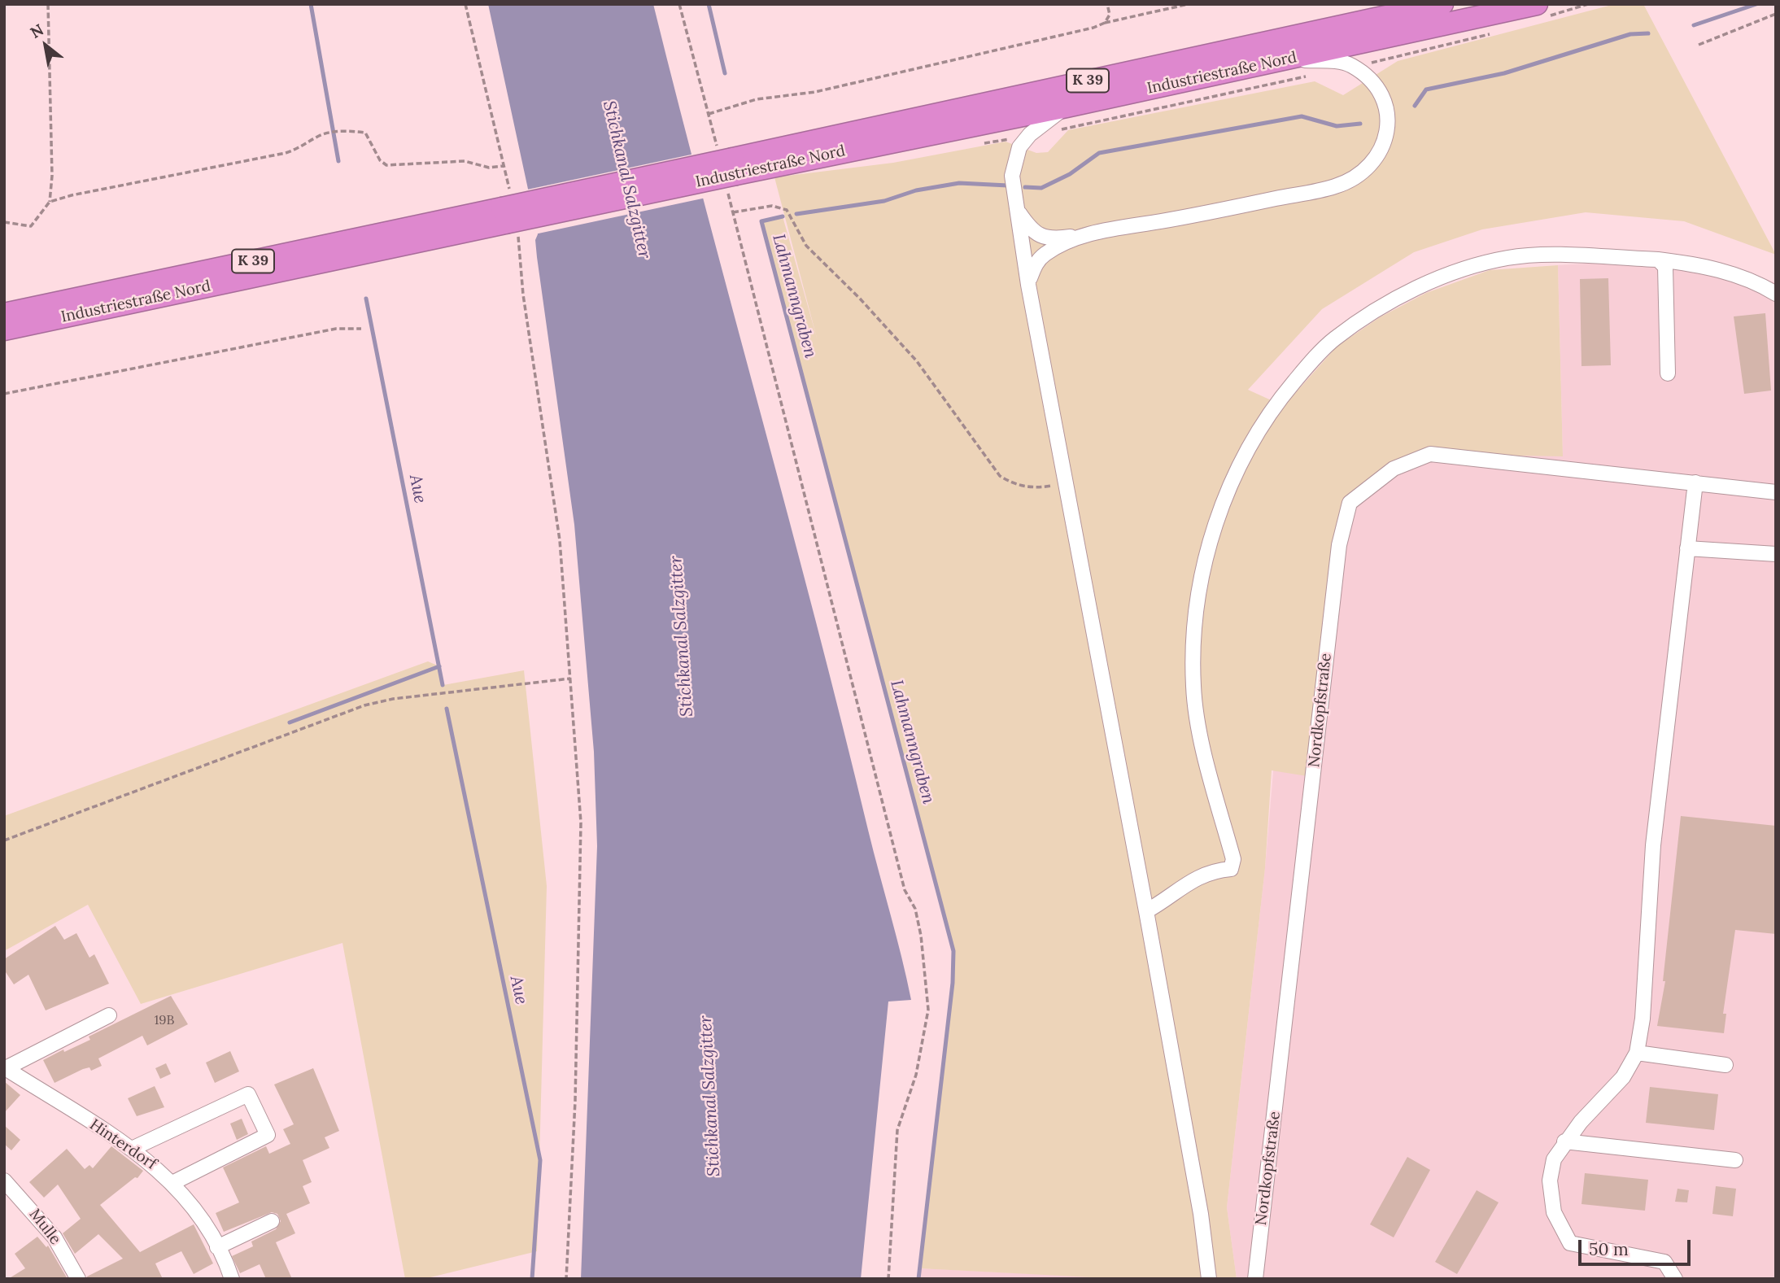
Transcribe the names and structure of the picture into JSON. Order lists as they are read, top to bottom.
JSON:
{
  "streets": {
    "highway": ["Industriestraße Nord", "K 39"],
    "street": ["Nordkopfstraße", "Hinterdorf", "Mulle"]
  },
  "water": ["Stichkanal Salzgitter", "Lahmanngraben", "Aue"],
  "house_numbers": ["19B"],
  "scale_bar": "50 m",
  "north": "top left"
}
